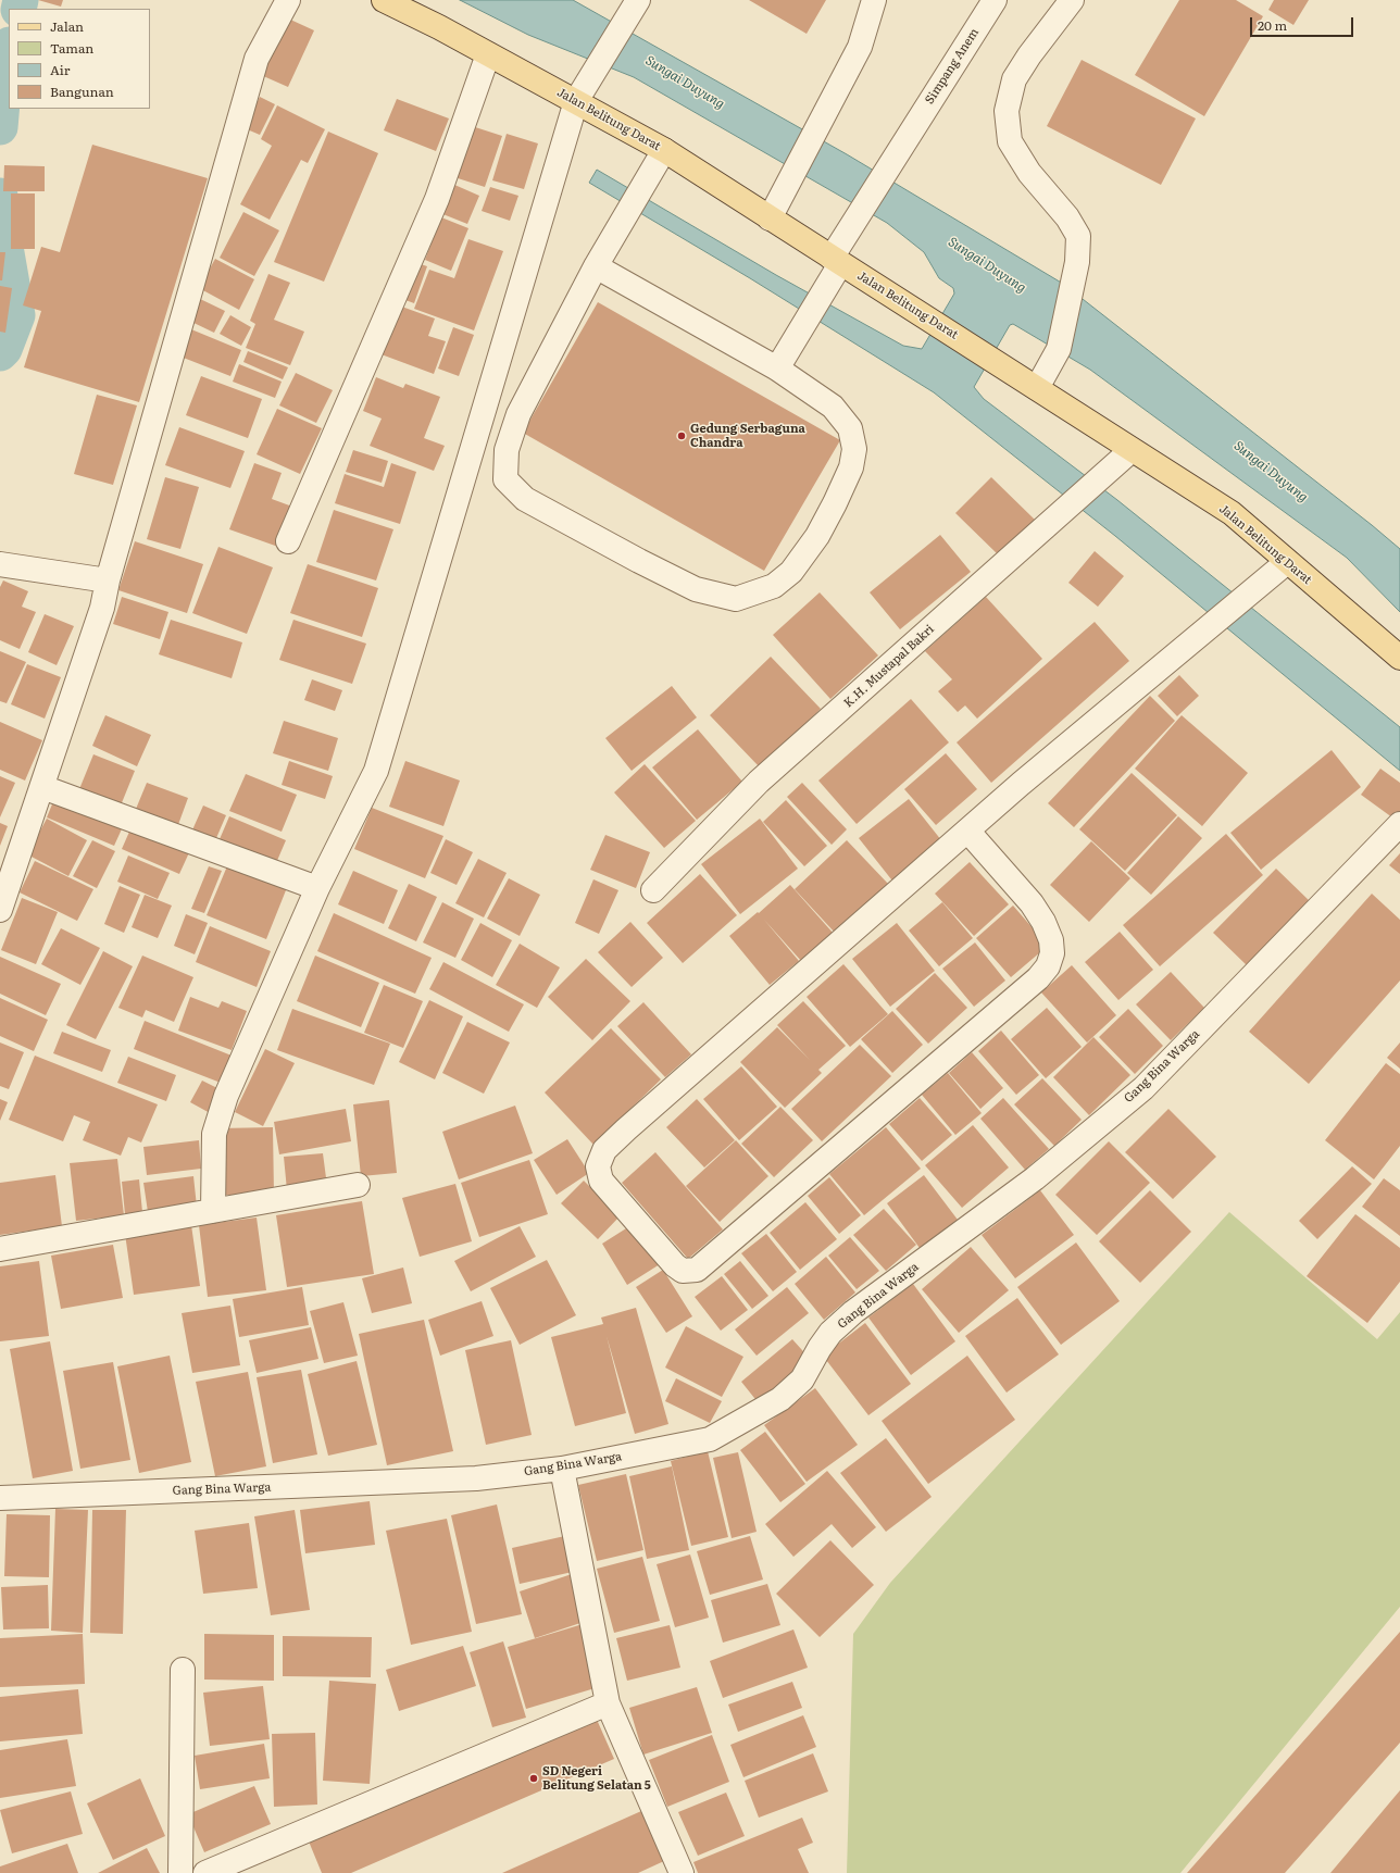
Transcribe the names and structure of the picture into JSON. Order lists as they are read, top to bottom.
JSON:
{
  "streets": {
    "main road": ["Jalan Belitung Darat"],
    "street": ["Simpang Anem", "K.H. Mustapal Bakri", "Gang Bina Warga"]
  },
  "crossings": [
    ["Simpang Anem", "Jalan Belitung Darat"],
    ["Jalan Belitung Darat", "K.H. Mustapal Bakri"]
  ],
  "water": ["Sungai Duyung"],
  "places": ["Gedung Serbaguna Chandra", "SD Negeri Belitung Selatan 5"],
  "legend": [
    "Jalan",
    "Taman",
    "Air",
    "Bangunan"
  ],
  "scale_bar": "20 m"
}
